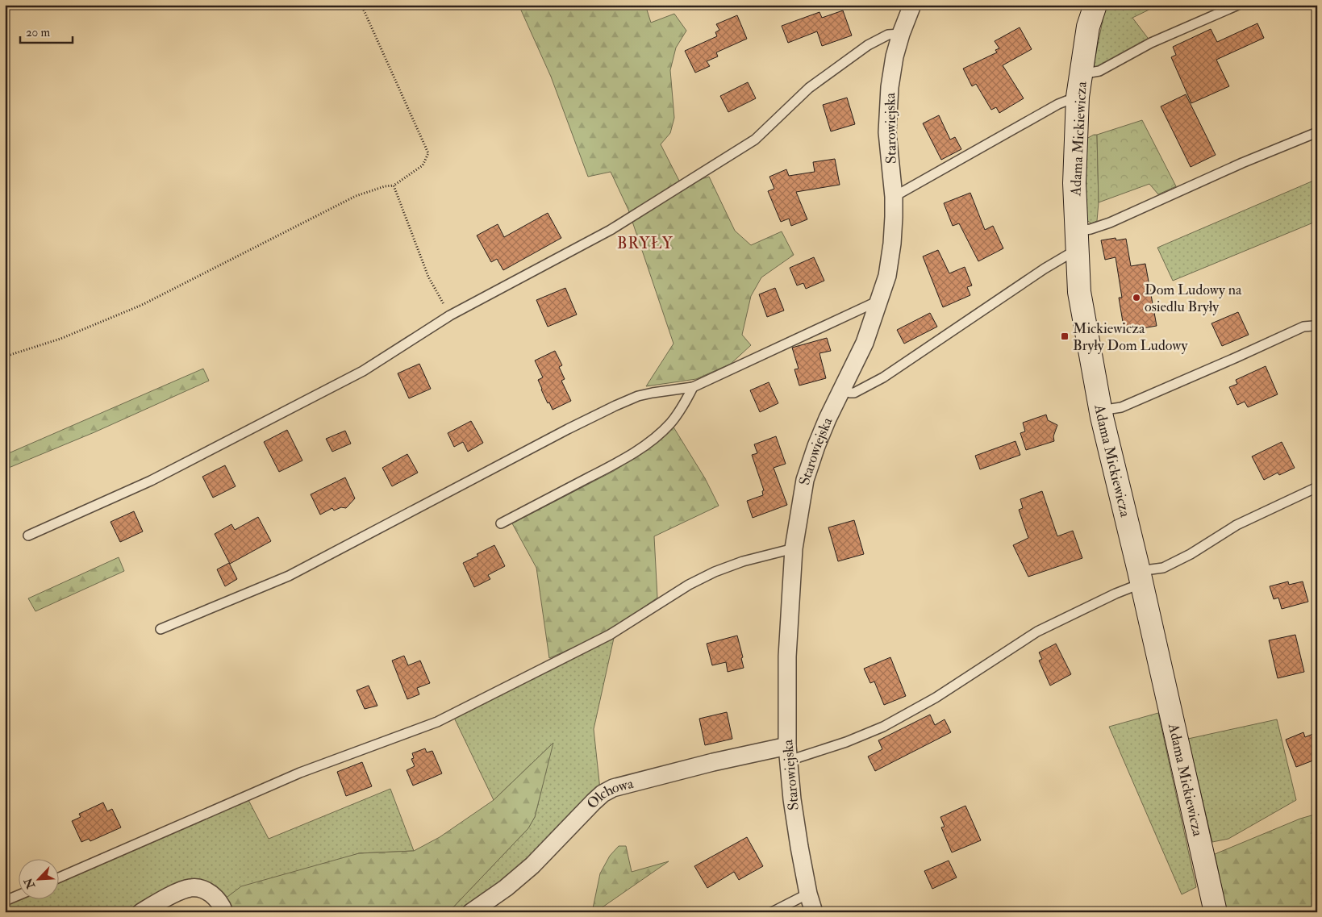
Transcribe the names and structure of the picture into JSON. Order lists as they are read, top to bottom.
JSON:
{
  "streets": {
    "street": ["Starowiejska", "Adama Mickiewicza", "Olchowa"]
  },
  "crossings": [
    ["Starowiejska", "Olchowa"]
  ],
  "districts": ["BRYŁY"],
  "places": {
    "other": ["Dom Ludowy na osiedlu Bryły"],
    "transit": ["Mickiewicza Bryły Dom Ludowy"]
  },
  "scale_bar": "20 m",
  "north": "bottom left"
}
